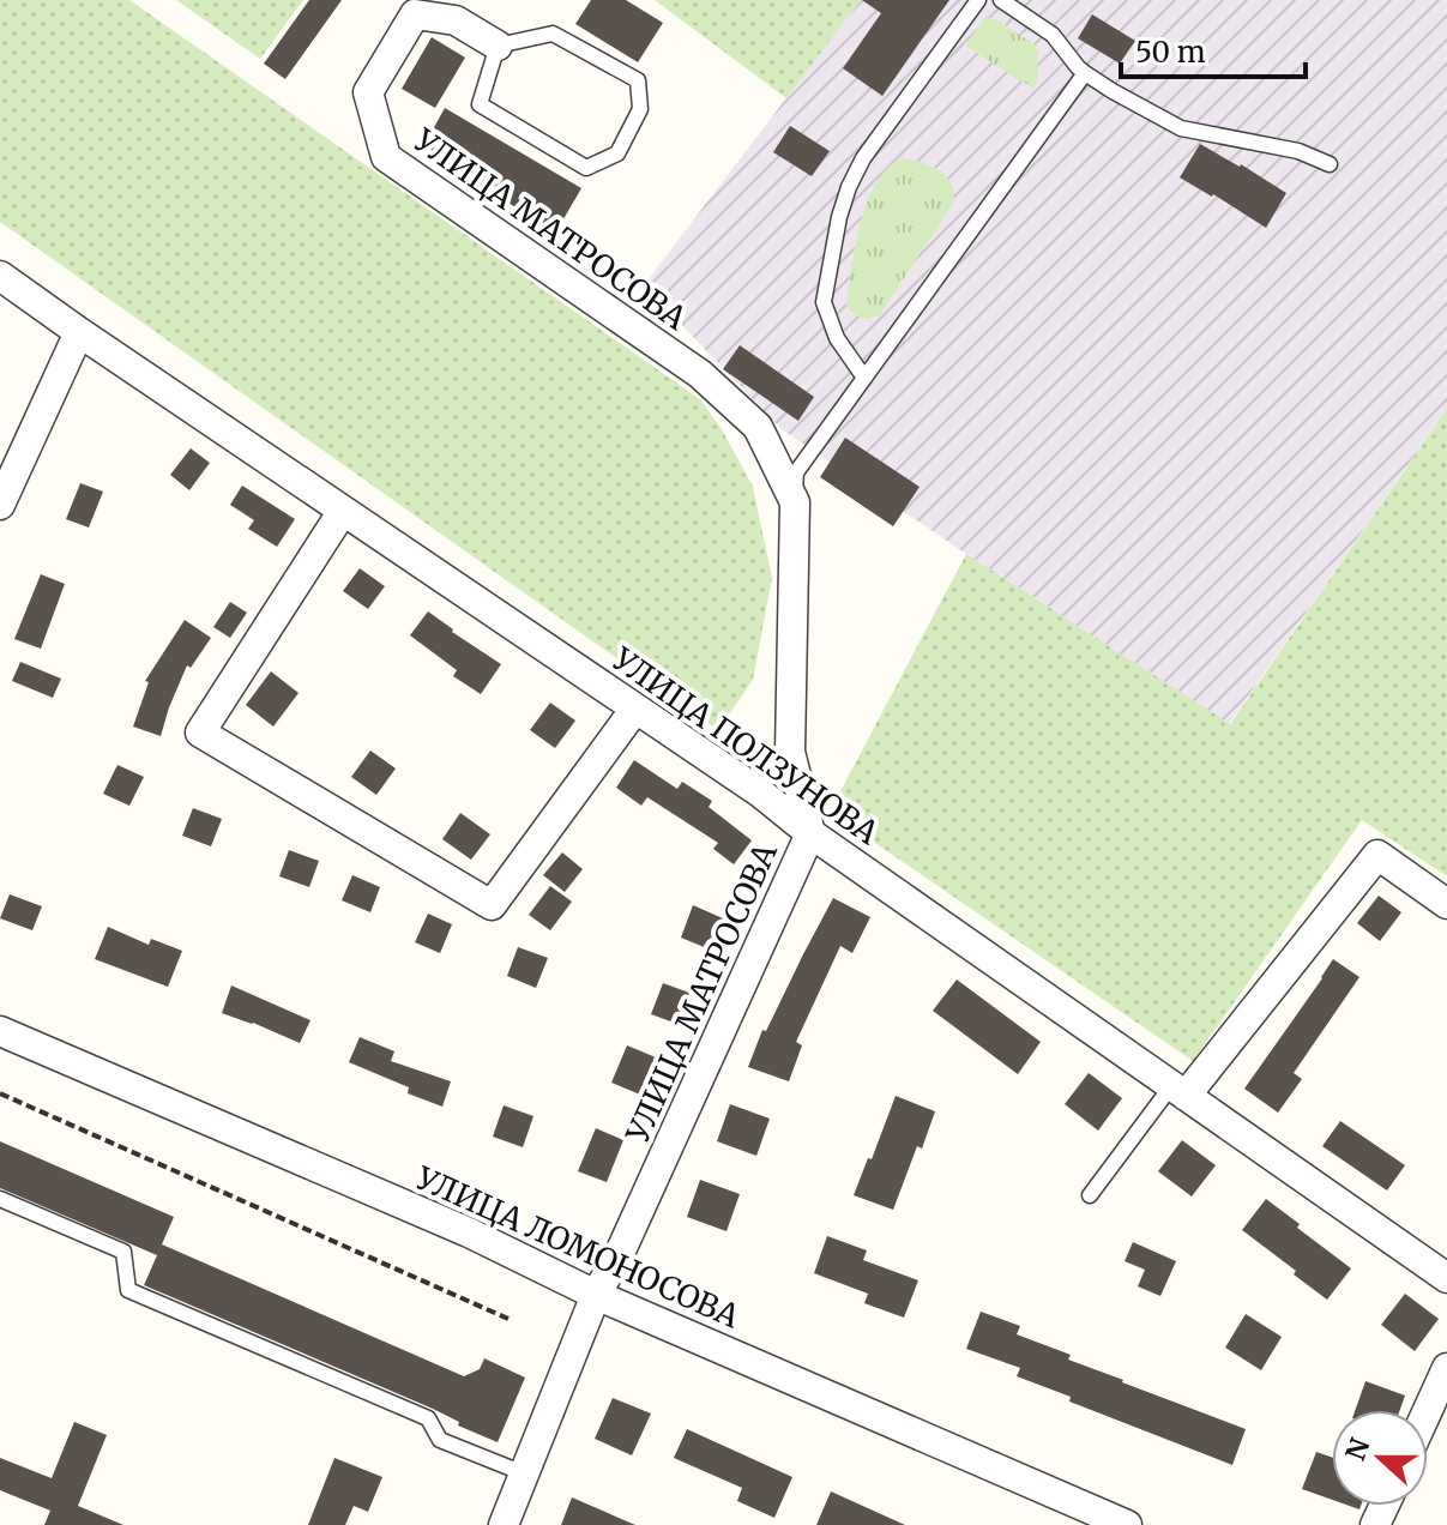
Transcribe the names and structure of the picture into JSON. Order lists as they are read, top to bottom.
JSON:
{
  "streets": {
    "street": ["УЛИЦА МАТРОСОВА", "УЛИЦА ПОЛЗУНОВА", "УЛИЦА ЛОМОНОСОВА"]
  },
  "crossings": [
    ["УЛИЦА МАТРОСОВА", "УЛИЦА ПОЛЗУНОВА"],
    ["УЛИЦА МАТРОСОВА", "УЛИЦА ЛОМОНОСОВА"]
  ],
  "scale_bar": "50 m",
  "north": "left"
}
